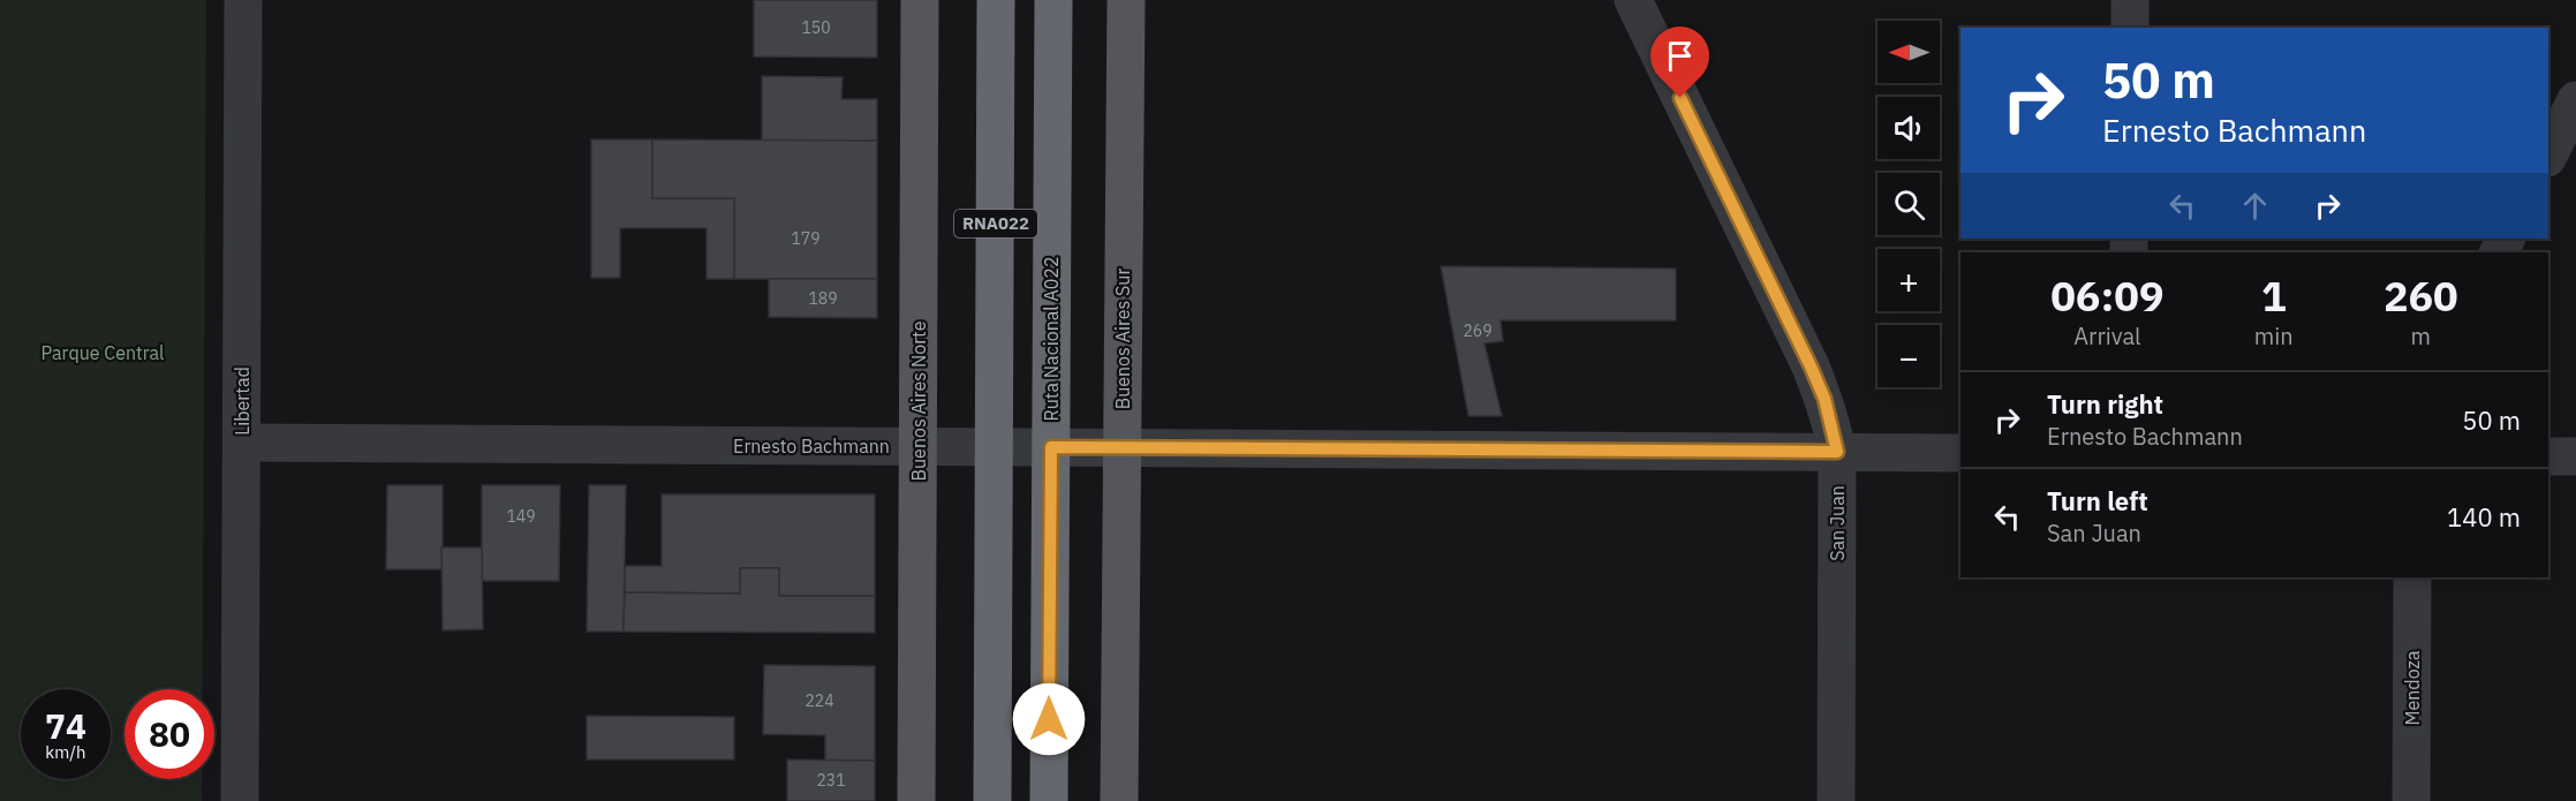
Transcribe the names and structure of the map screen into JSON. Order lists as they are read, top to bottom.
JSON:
{
  "streets": {
    "highway": ["RNA022", "Ruta Nacional A022"],
    "main road": ["Buenos Aires Sur", "Buenos Aires Norte"],
    "street": [
      "Libertad",
      "Ernesto Bachmann",
      "San Juan",
      "Mendoza"
    ]
  },
  "crossings": [
    ["RNA022", "Ernesto Bachmann"],
    ["Ruta Nacional A022", "Ernesto Bachmann"],
    ["Buenos Aires Sur", "Ernesto Bachmann"],
    ["Libertad", "Ernesto Bachmann"],
    ["Buenos Aires Norte", "Ernesto Bachmann"],
    ["Ernesto Bachmann", "San Juan"]
  ],
  "parks": ["Parque Central"],
  "house_numbers": [
    "150",
    "179",
    "189",
    "269",
    "149",
    "224",
    "231"
  ],
  "north": "left",
  "page": {
    "map_buttons": ["+", "−"],
    "turn": ["50 m", "Ernesto Bachmann"],
    "eta": [
      "06:09",
      "Arrival",
      "1",
      "min",
      "260",
      "m"
    ],
    "list": [
      {
        "name": "Turn right",
        "note": "Ernesto Bachmann",
        "value": "50 m"
      },
      {
        "name": "Turn left",
        "note": "San Juan",
        "value": "140 m"
      }
    ],
    "speed": "74 km/h",
    "limit": "80"
  }
}
